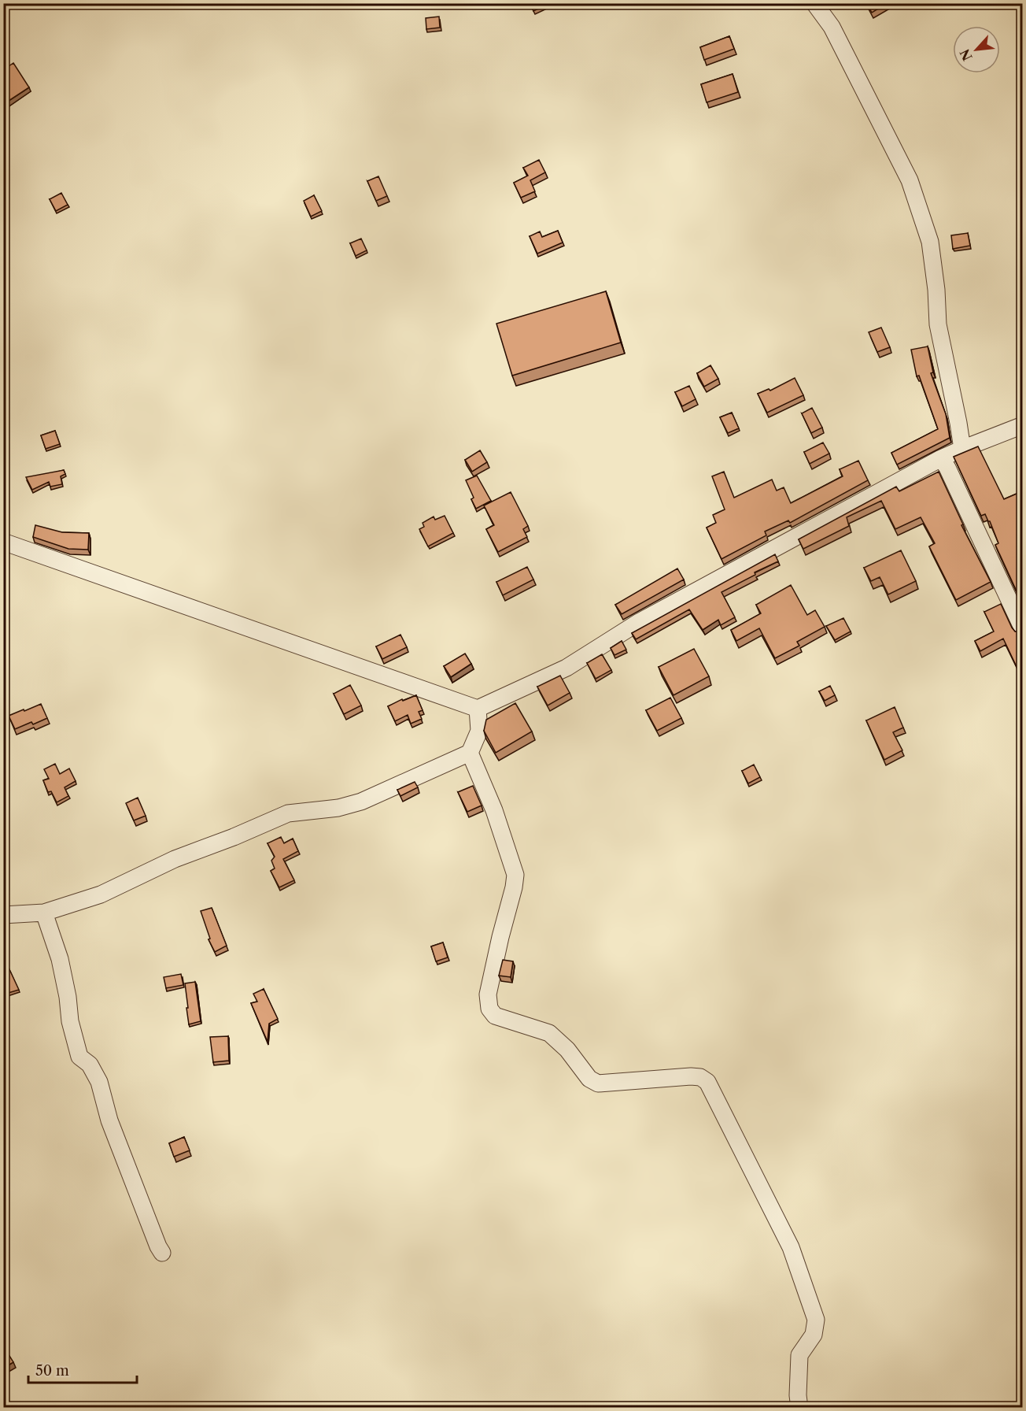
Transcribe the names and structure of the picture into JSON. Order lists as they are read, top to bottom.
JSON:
{
  "scale_bar": "50 m",
  "north": "bottom left"
}
